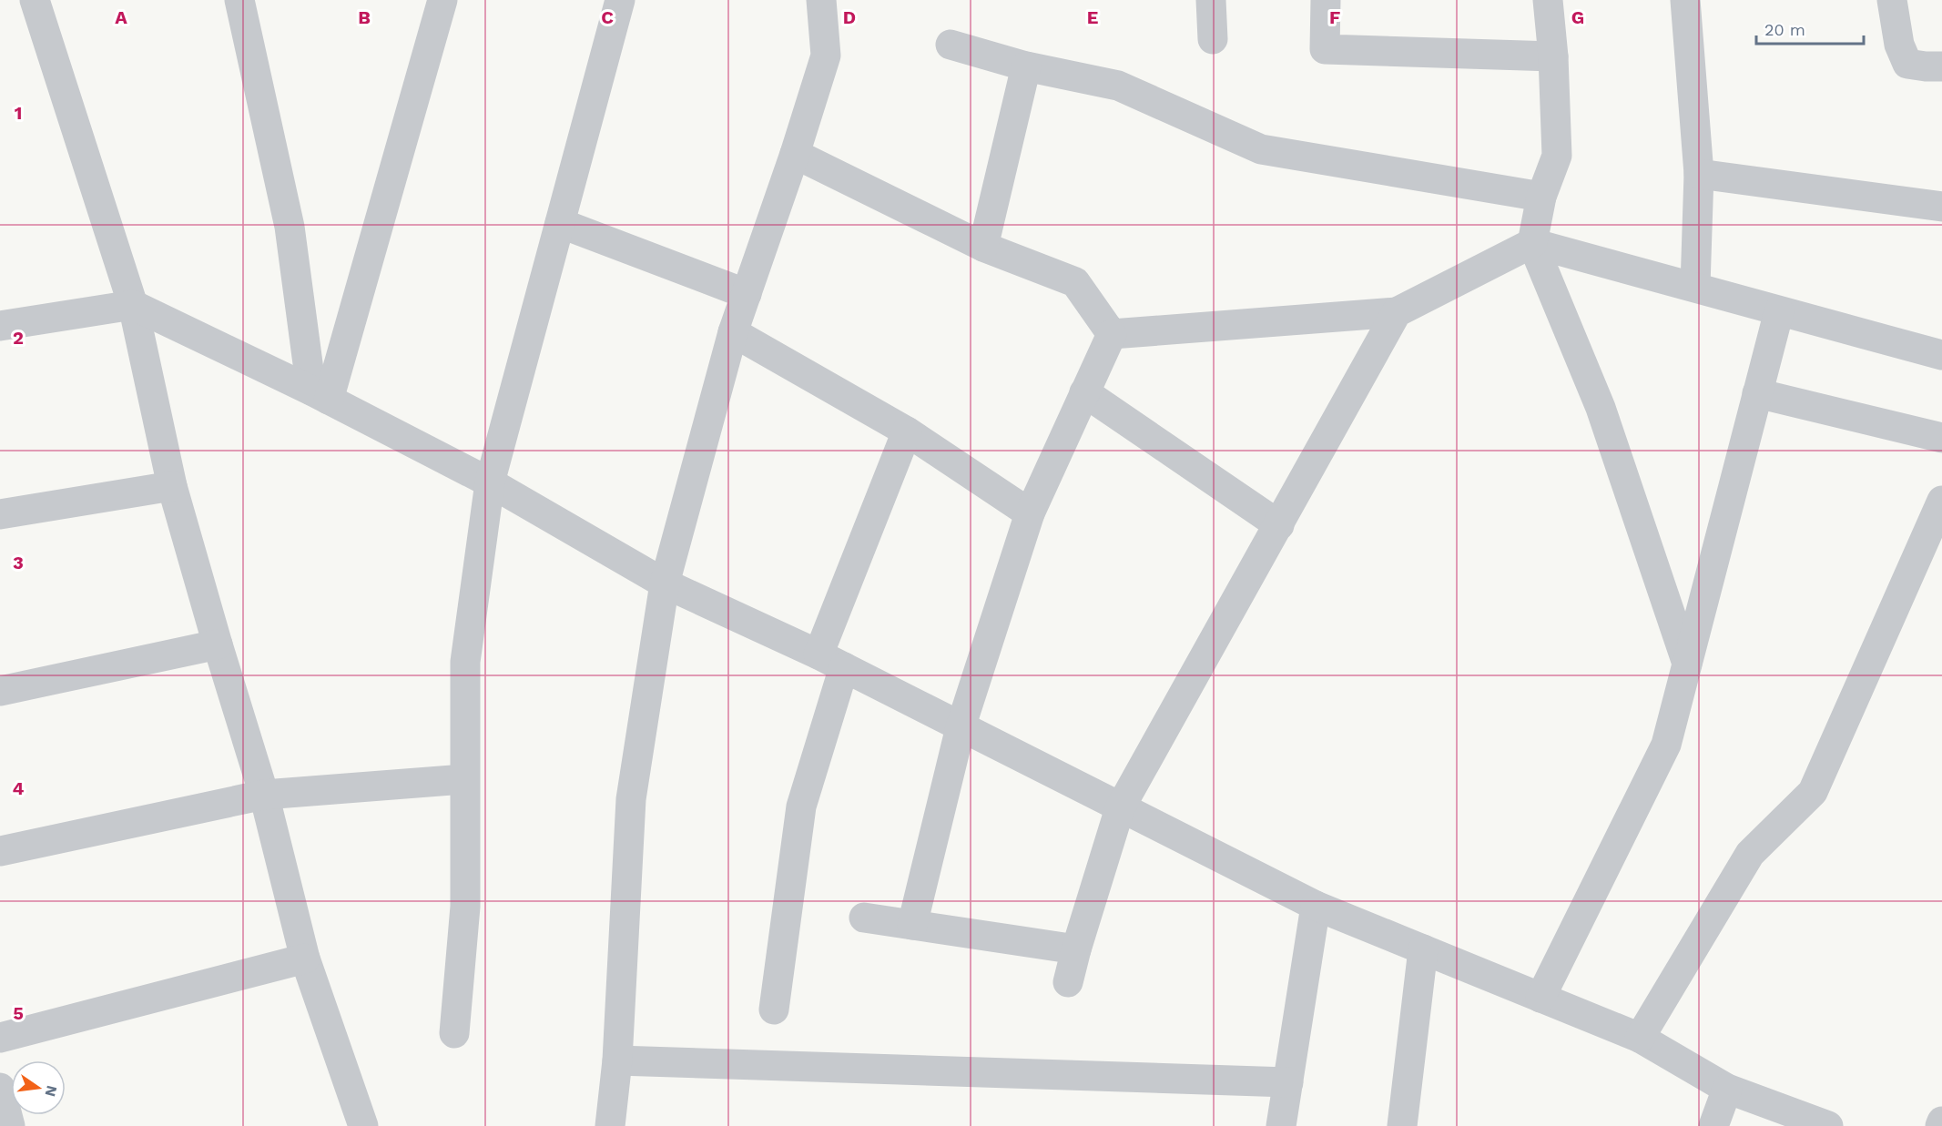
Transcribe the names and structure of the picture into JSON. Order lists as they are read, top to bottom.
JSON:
{
  "scale_bar": "20 m",
  "north": "right",
  "grid": {
    "columns": [
      "A",
      "B",
      "C",
      "D",
      "E",
      "F",
      "G"
    ],
    "rows": [
      "1",
      "2",
      "3",
      "4",
      "5"
    ]
  }
}
